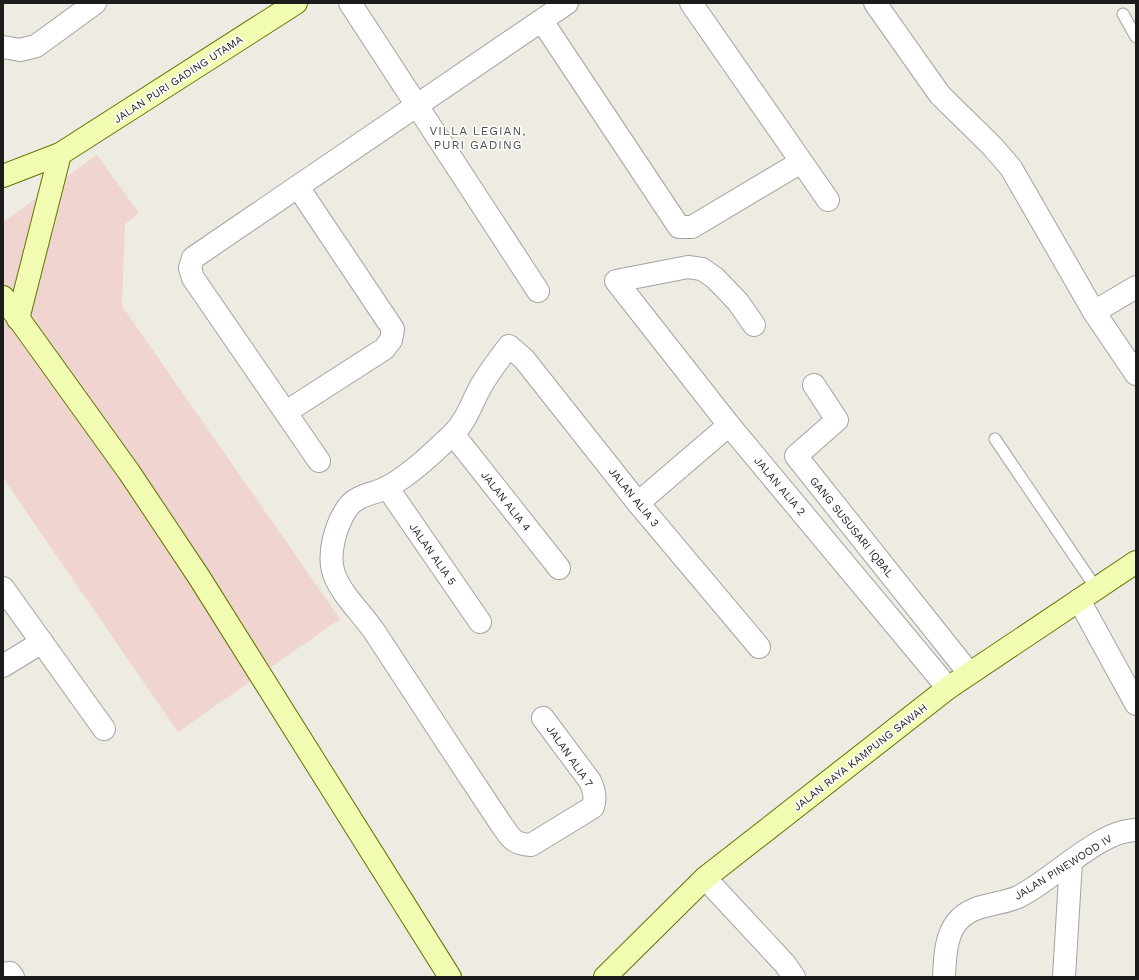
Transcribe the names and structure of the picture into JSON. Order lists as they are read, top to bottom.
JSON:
{
  "streets": {
    "street": [
      "JALAN PURI GADING UTAMA",
      "JALAN ALIA 2",
      "JALAN ALIA 3",
      "JALAN ALIA 4",
      "GANG SUSUSARI IQBAL",
      "JALAN ALIA 5",
      "JALAN ALIA 7",
      "JALAN RAYA KAMPUNG SAWAH",
      "JALAN PINEWOOD IV"
    ]
  },
  "crossings": [
    ["JALAN ALIA 2", "JALAN RAYA KAMPUNG SAWAH"],
    ["JALAN ALIA 3", "JALAN ALIA 4"],
    ["GANG SUSUSARI IQBAL", "JALAN RAYA KAMPUNG SAWAH"],
    ["JALAN ALIA 5", "JALAN ALIA 7"]
  ],
  "districts": ["VILLA LEGIAN, PURI GADING"]
}
